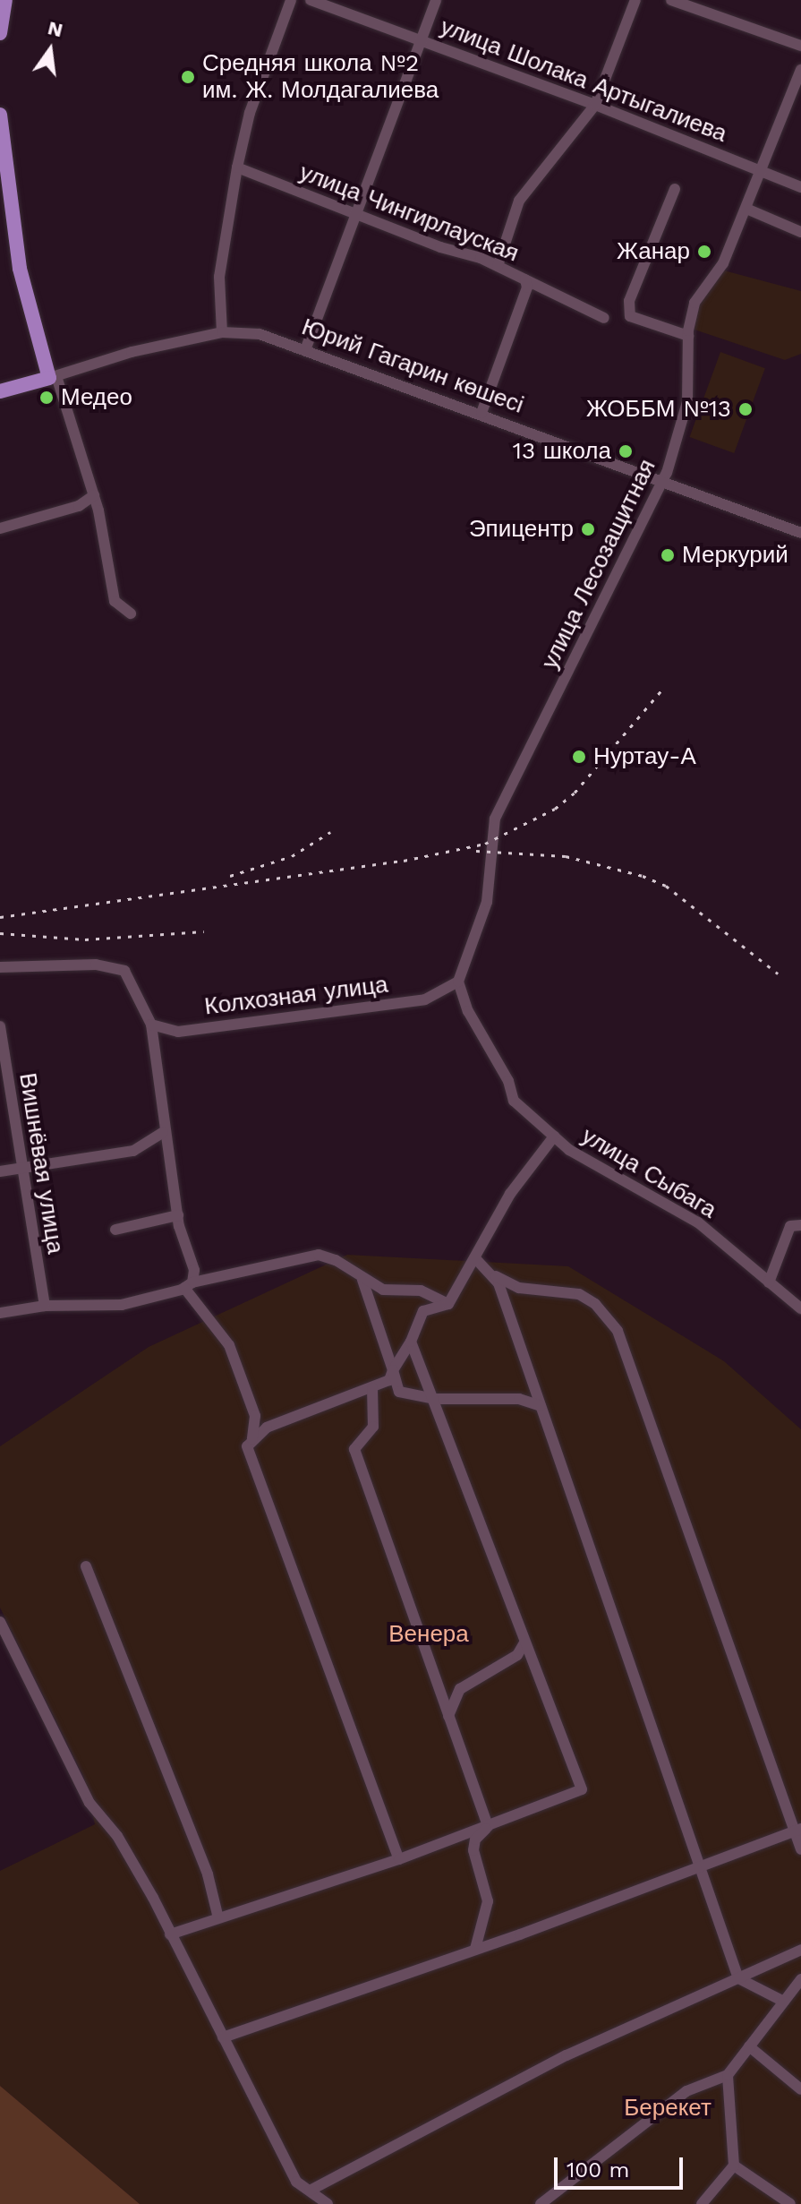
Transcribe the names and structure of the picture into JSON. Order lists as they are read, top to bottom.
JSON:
{
  "streets": {
    "main road": ["Юрий Гагарин көшесі"],
    "street": [
      "улица Шолака Артыгалиева",
      "улица Чингирлауская",
      "улица Лесозащитная",
      "Колхозная улица",
      "Вишнёвая улица",
      "улица Сыбага"
    ]
  },
  "crossings": [
    ["улица Шолака Артыгалиева", "улица Лесозащитная"],
    ["Юрий Гагарин көшесі", "улица Лесозащитная"],
    ["улица Лесозащитная", "Колхозная улица"],
    ["улица Лесозащитная", "улица Сыбага"],
    ["Колхозная улица", "улица Сыбага"]
  ],
  "parks": ["Венера", "Берекет"],
  "places": [
    "Средняя школа №2 им. Ж. Молдагалиева",
    "Жанар",
    "Медео",
    "ЖОББМ №13",
    "13 школа",
    "Эпицентр",
    "Меркурий",
    "Нуртау-А"
  ],
  "scale_bar": "100 m",
  "north": "top"
}
